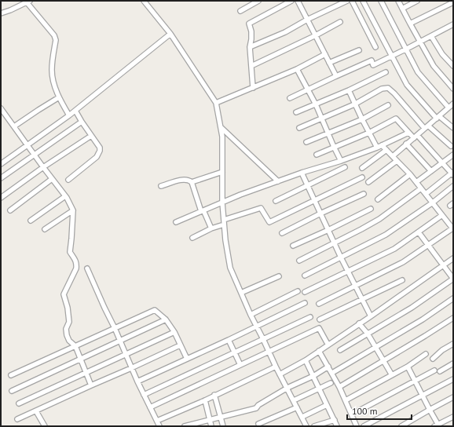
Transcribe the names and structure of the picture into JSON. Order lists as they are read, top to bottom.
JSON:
{
  "scale_bar": "100 m"
}
